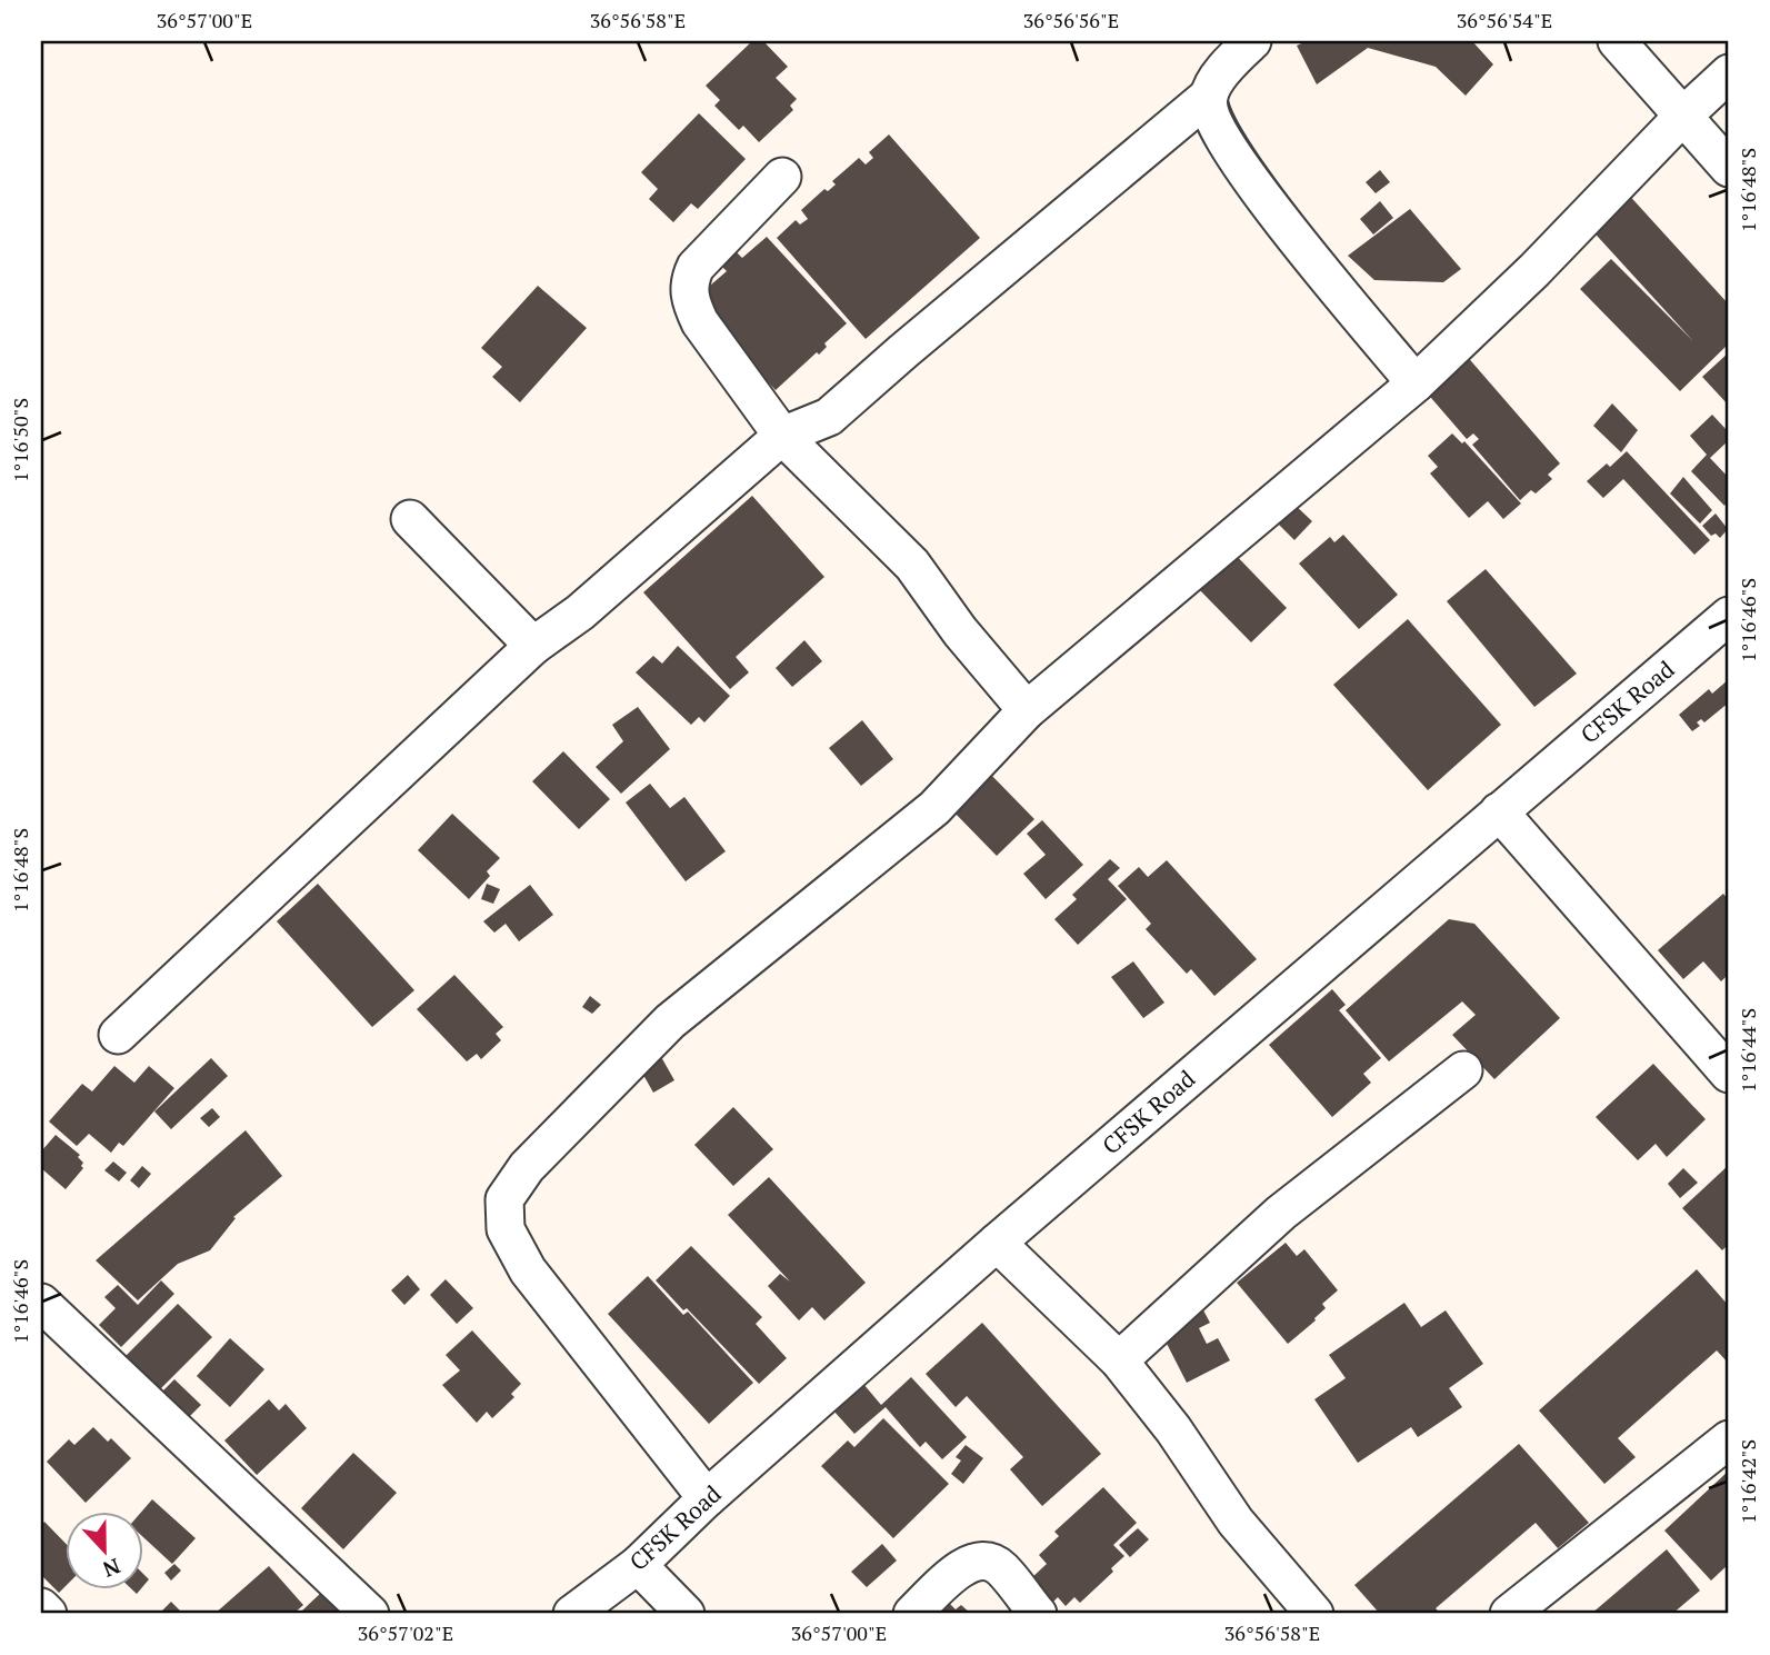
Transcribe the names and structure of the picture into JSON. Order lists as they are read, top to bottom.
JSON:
{
  "streets": {
    "street": ["CFSK Road"]
  },
  "north": "bottom",
  "coordinates": [
    "36°57'00\"E",
    "36°56'58\"E",
    "36°56'56\"E",
    "36°56'54\"E",
    "1°16'48\"S",
    "1°16'50\"S",
    "1°16'46\"S",
    "1°16'44\"S",
    "1°16'42\"S",
    "36°57'02\"E"
  ]
}
